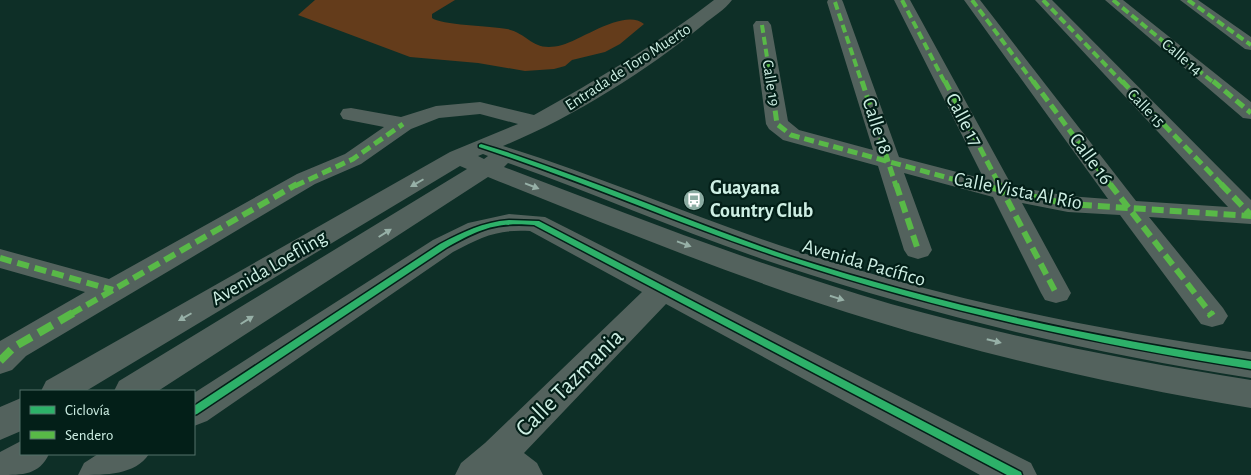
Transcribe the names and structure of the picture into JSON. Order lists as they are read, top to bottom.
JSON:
{
  "streets": {
    "street": [
      "Calle 14",
      "Entrada de Toro Muerto",
      "Calle 19",
      "Calle 15",
      "Calle 17",
      "Calle 18",
      "Calle 16",
      "Calle Vista Al Río",
      "Avenida Pacífico",
      "Avenida Loefling",
      "Calle Tazmania"
    ]
  },
  "crossings": [
    ["Entrada de Toro Muerto", "Avenida Pacífico"],
    ["Entrada de Toro Muerto", "Avenida Loefling"],
    ["Calle 19", "Calle Vista Al Río"],
    ["Calle 15", "Calle Vista Al Río"],
    ["Calle 17", "Calle Vista Al Río"],
    ["Calle 18", "Calle Vista Al Río"],
    ["Calle 16", "Calle Vista Al Río"],
    ["Avenida Pacífico", "Avenida Loefling"]
  ],
  "places": {
    "bus stop": ["Guayana Country Club"]
  },
  "legend": ["Ciclovía", "Sendero"]
}
